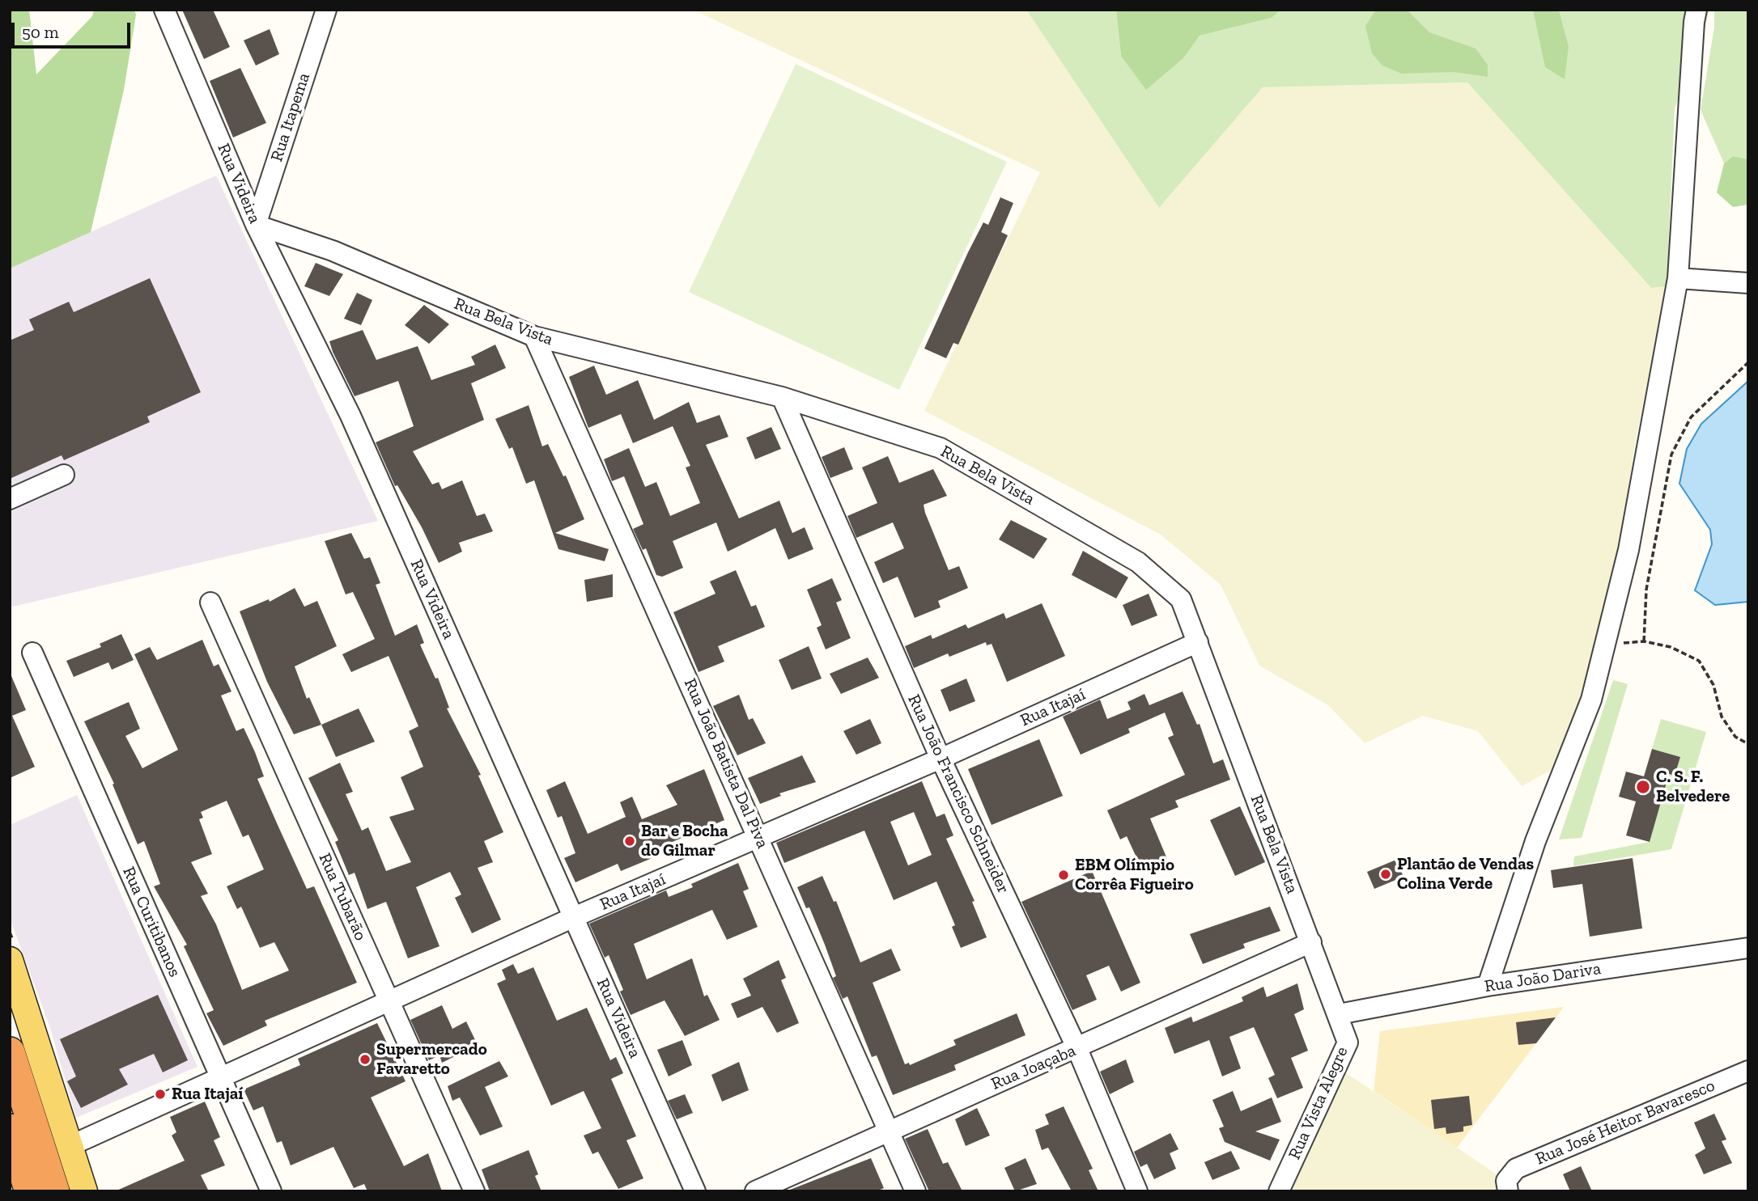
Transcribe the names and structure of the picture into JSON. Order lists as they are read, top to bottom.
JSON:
{
  "streets": {
    "street": [
      "Rua Itapema",
      "Rua Videira",
      "Rua Bela Vista",
      "Rua Itajaí",
      "Rua João Batista Dal Piva",
      "Rua João Francisco Schneider",
      "Rua Tubarão",
      "Rua Curitibanos",
      "Rua João Dariva",
      "Rua Joaçaba",
      "Rua Vista Alegre",
      "Rua José Heitor Bavaresco"
    ]
  },
  "crossings": [
    ["Rua Itapema", "Rua Videira"],
    ["Rua Itapema", "Rua Bela Vista"],
    ["Rua Videira", "Rua Bela Vista"],
    ["Rua Videira", "Rua Itajaí"],
    ["Rua Bela Vista", "Rua Itajaí"],
    ["Rua Bela Vista", "Rua João Batista Dal Piva"],
    ["Rua Bela Vista", "Rua João Francisco Schneider"],
    ["Rua Bela Vista", "Rua João Dariva"],
    ["Rua Bela Vista", "Rua Joaçaba"],
    ["Rua Bela Vista", "Rua Vista Alegre"],
    ["Rua Itajaí", "Rua João Batista Dal Piva"],
    ["Rua Itajaí", "Rua João Francisco Schneider"],
    ["Rua Itajaí", "Rua Tubarão"],
    ["Rua Itajaí", "Rua Curitibanos"],
    ["Rua João Batista Dal Piva", "Rua Joaçaba"],
    ["Rua João Francisco Schneider", "Rua Joaçaba"],
    ["Rua João Dariva", "Rua Vista Alegre"]
  ],
  "places": [
    "C. S. F. Belvedere",
    "Bar e Bocha do Gilmar",
    "Plantão de Vendas Colina Verde",
    "EBM Olímpio Corrêa Figueiro",
    "Supermercado Favaretto",
    "Rua Itajaí"
  ],
  "scale_bar": "50 m"
}
